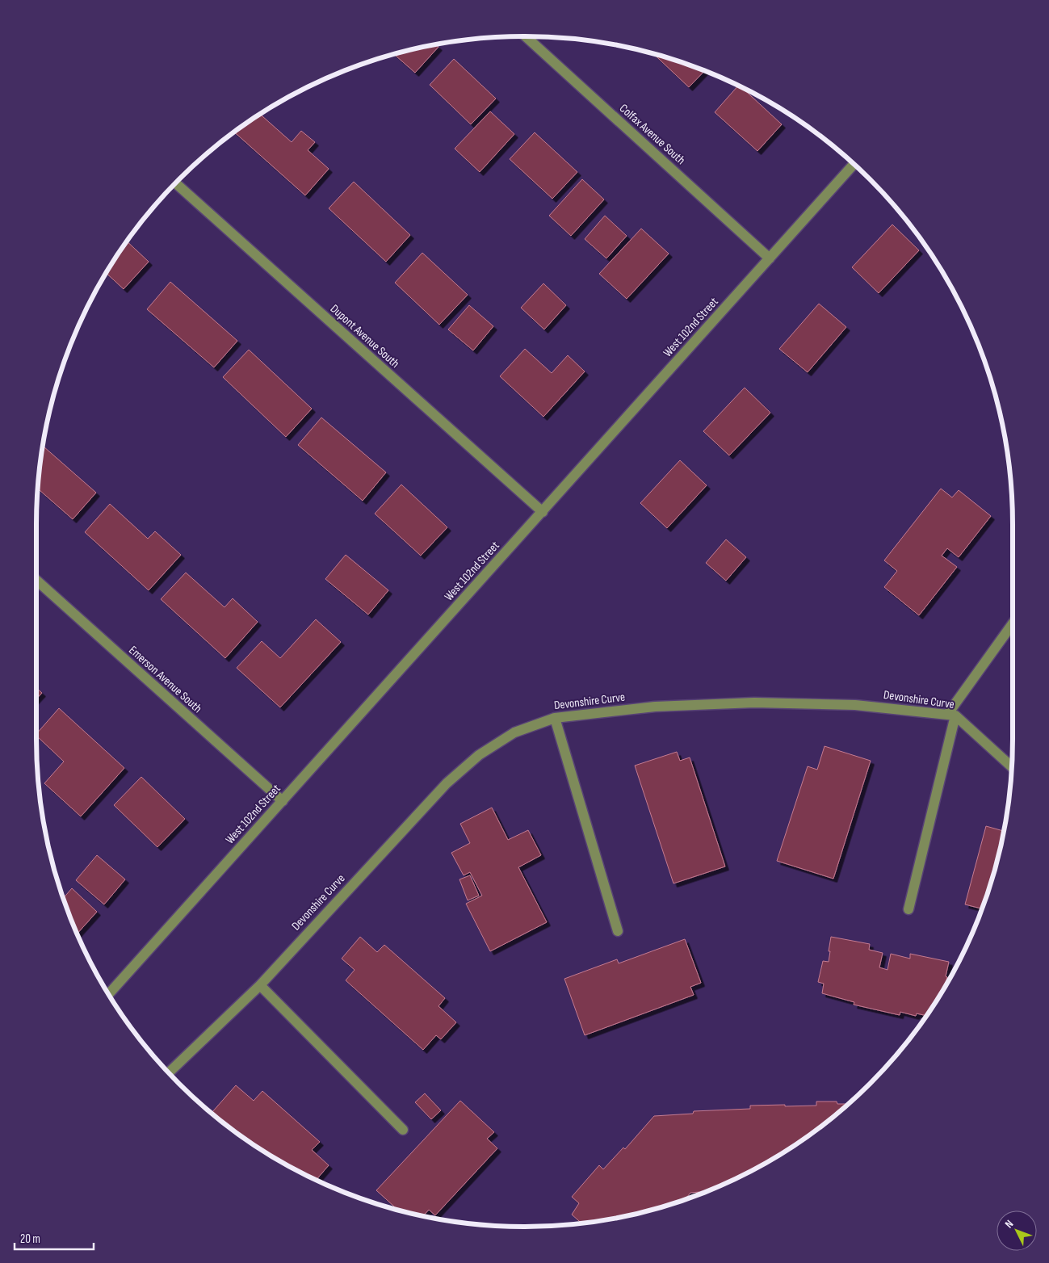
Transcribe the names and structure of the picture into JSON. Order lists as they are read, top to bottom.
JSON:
{
  "streets": {
    "street": [
      "Colfax Avenue South",
      "West 102nd Street",
      "Dupont Avenue South",
      "Emerson Avenue South",
      "Devonshire Curve"
    ]
  },
  "crossings": [
    ["Colfax Avenue South", "West 102nd Street"],
    ["West 102nd Street", "Dupont Avenue South"],
    ["West 102nd Street", "Emerson Avenue South"]
  ],
  "scale_bar": "20 m",
  "north": "top left"
}
